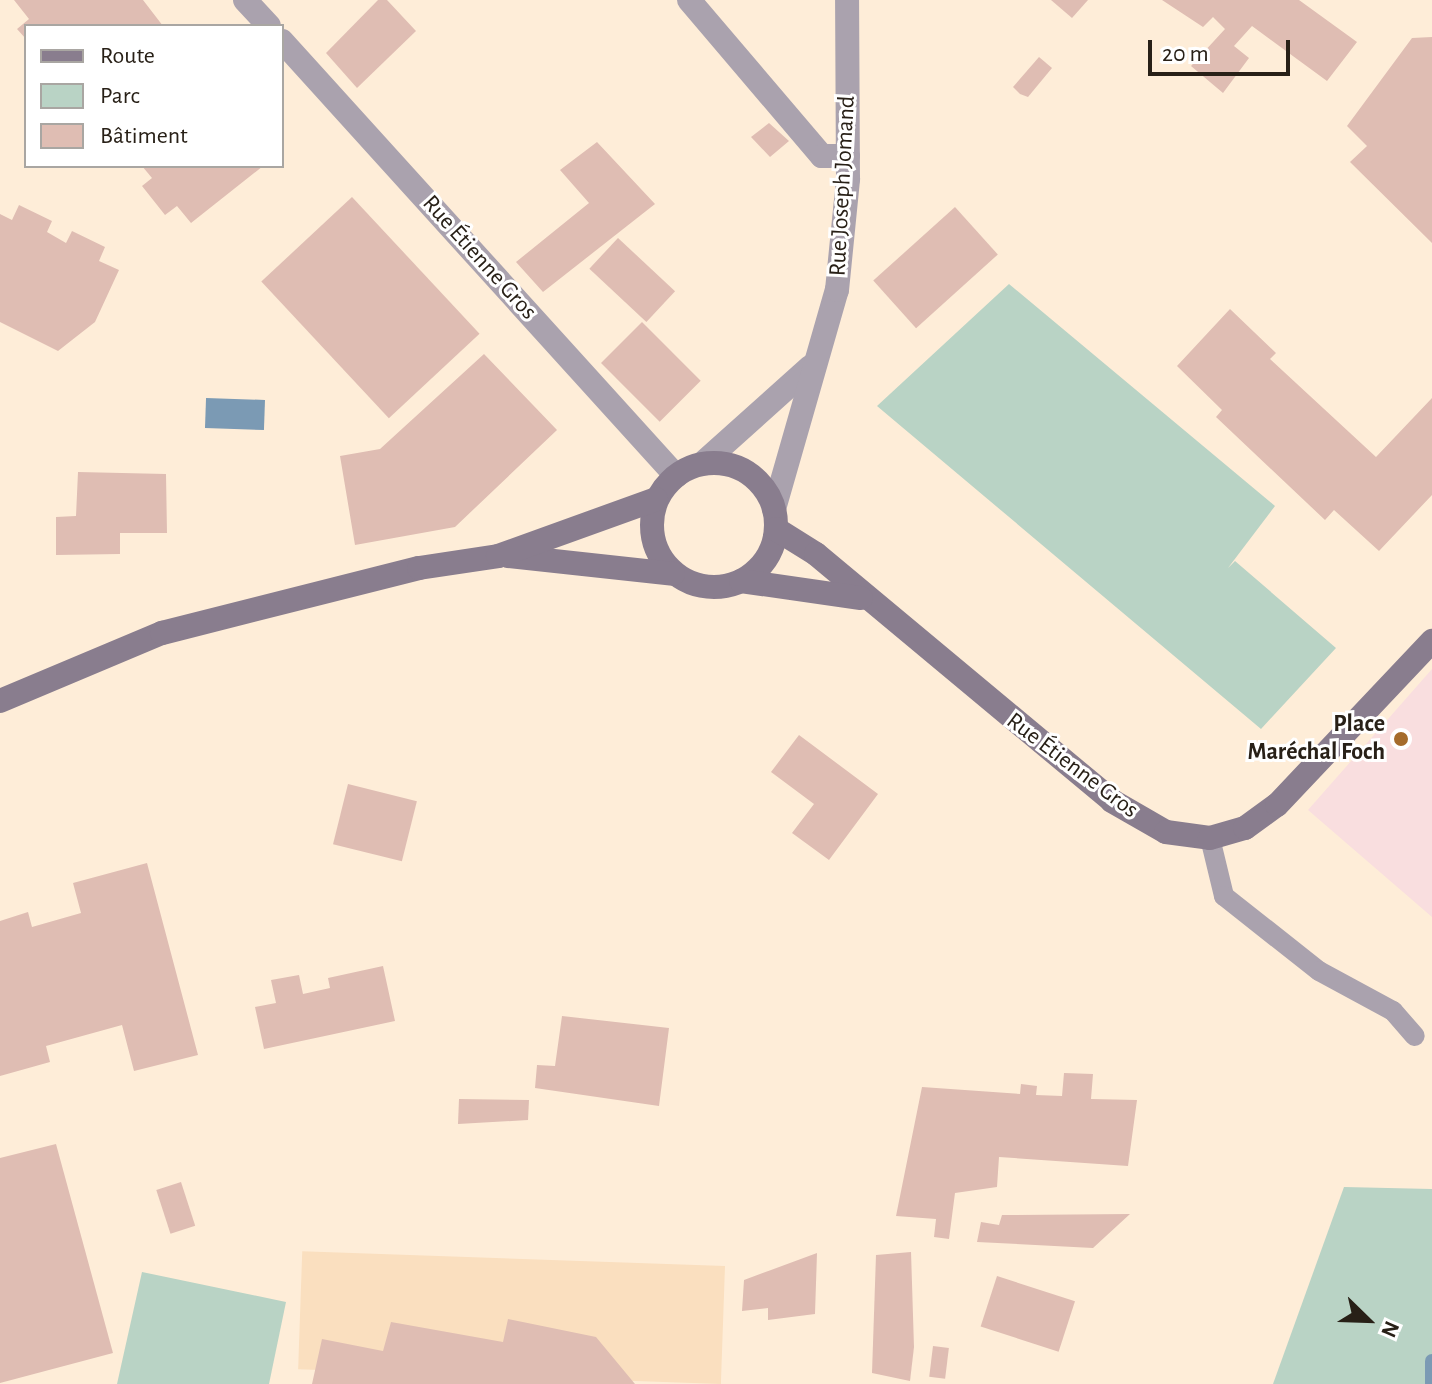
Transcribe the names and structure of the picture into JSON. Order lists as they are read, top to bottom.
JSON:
{
  "streets": {
    "main road": ["Rue Étienne Gros"],
    "street": ["Rue Joseph Jomand"]
  },
  "crossings": [
    ["Rue Joseph Jomand", "Rue Étienne Gros"]
  ],
  "places": ["Place Maréchal Foch"],
  "legend": ["Route", "Parc", "Bâtiment"],
  "scale_bar": "20 m",
  "north": "bottom right"
}
